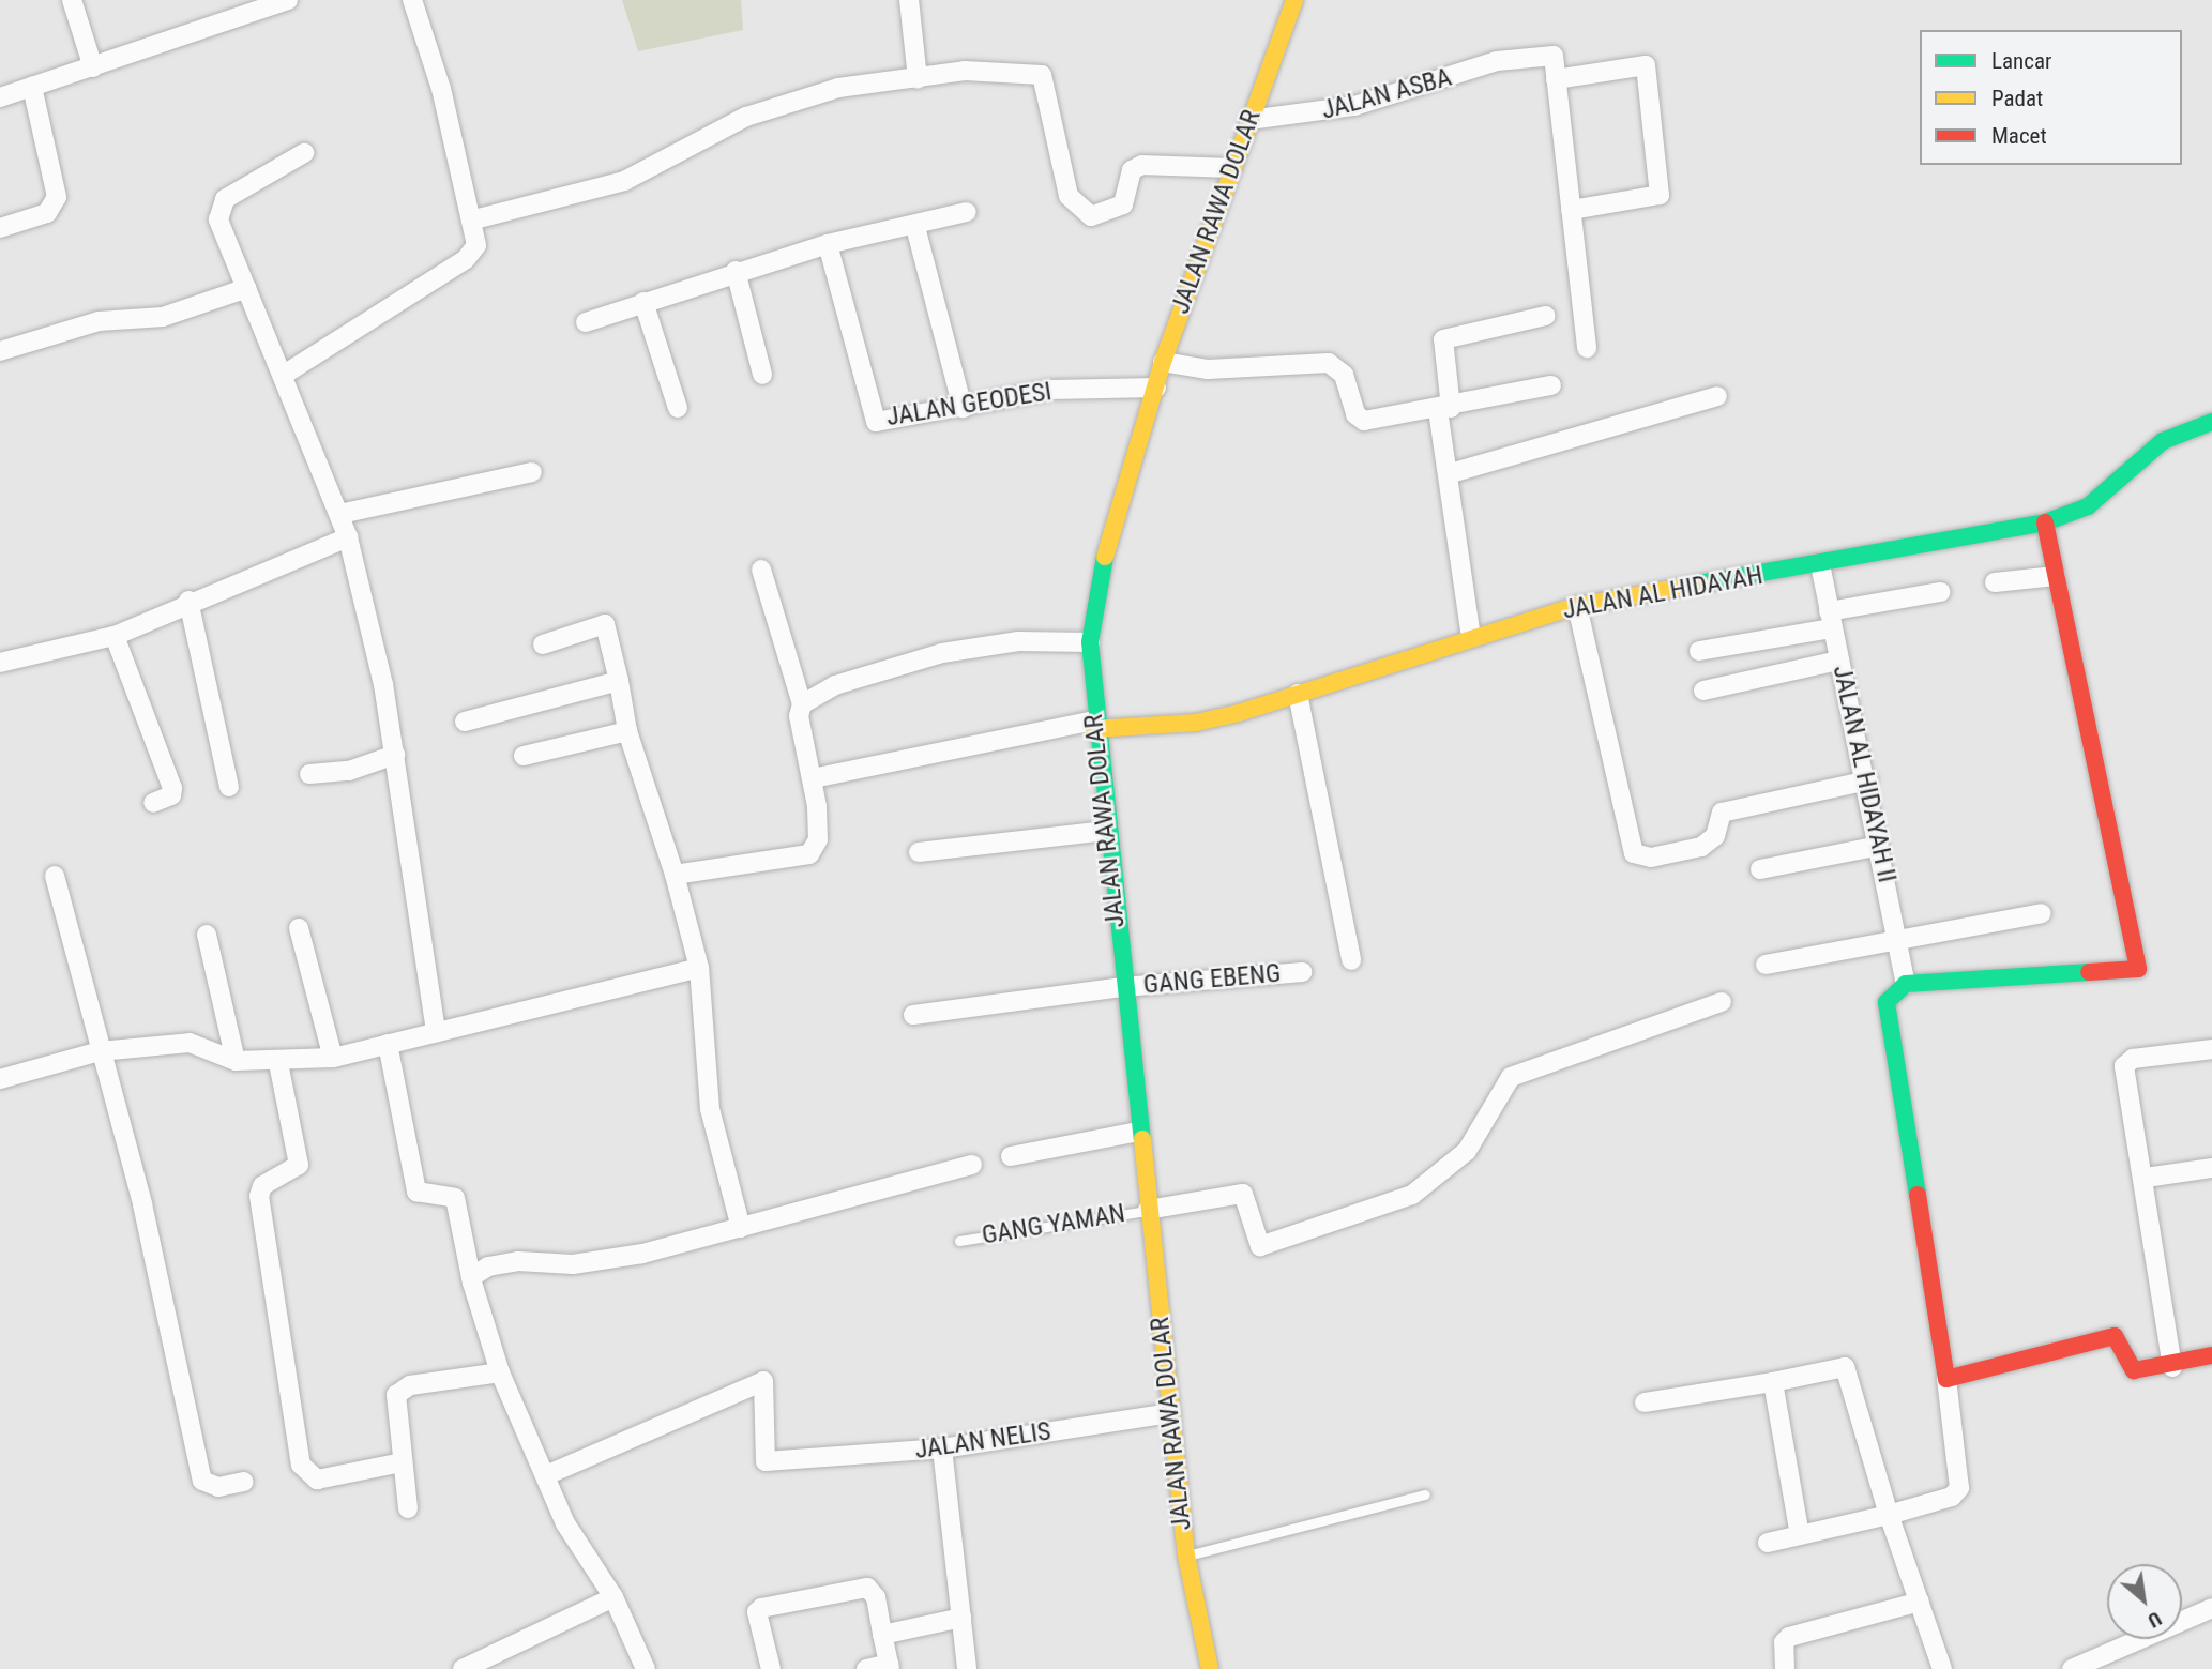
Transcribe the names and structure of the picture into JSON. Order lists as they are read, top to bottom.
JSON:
{
  "streets": {
    "street": [
      "JALAN ASBA",
      "JALAN RAWA DOLAR",
      "JALAN GEODESI",
      "JALAN AL HIDAYAH",
      "JALAN AL HIDAYAH II",
      "GANG EBENG",
      "JALAN NELIS"
    ],
    "lane": ["GANG YAMAN"]
  },
  "crossings": [
    ["JALAN ASBA", "JALAN RAWA DOLAR"],
    ["JALAN RAWA DOLAR", "JALAN GEODESI"],
    ["JALAN RAWA DOLAR", "JALAN AL HIDAYAH"],
    ["JALAN RAWA DOLAR", "GANG EBENG"],
    ["JALAN RAWA DOLAR", "GANG YAMAN"],
    ["JALAN RAWA DOLAR", "JALAN NELIS"],
    ["JALAN AL HIDAYAH", "JALAN AL HIDAYAH II"]
  ],
  "legend": ["Lancar", "Padat", "Macet"],
  "north": "bottom right"
}
